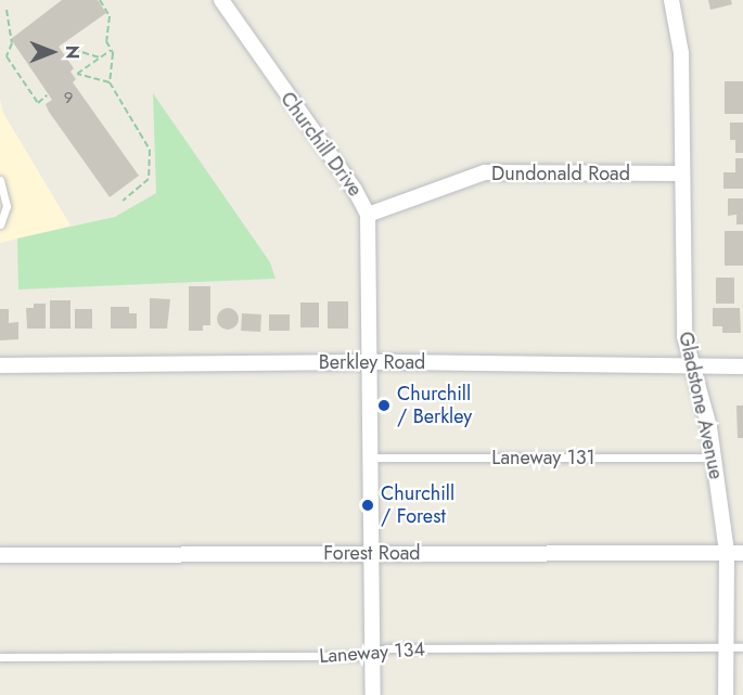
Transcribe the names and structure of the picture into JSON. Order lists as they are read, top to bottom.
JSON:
{
  "streets": {
    "street": [
      "Churchill Drive",
      "Dundonald Road",
      "Berkley Road",
      "Gladstone Avenue",
      "Forest Road"
    ],
    "lane": ["Laneway 131", "Laneway 134"]
  },
  "crossings": [
    ["Churchill Drive", "Dundonald Road"],
    ["Churchill Drive", "Berkley Road"],
    ["Churchill Drive", "Laneway 131"],
    ["Churchill Drive", "Forest Road"],
    ["Churchill Drive", "Laneway 134"],
    ["Dundonald Road", "Gladstone Avenue"],
    ["Berkley Road", "Gladstone Avenue"],
    ["Gladstone Avenue", "Laneway 131"],
    ["Gladstone Avenue", "Forest Road"],
    ["Gladstone Avenue", "Laneway 134"]
  ],
  "places": ["Churchill / Berkley", "Churchill / Forest"],
  "house_numbers": ["9"],
  "north": "right"
}
